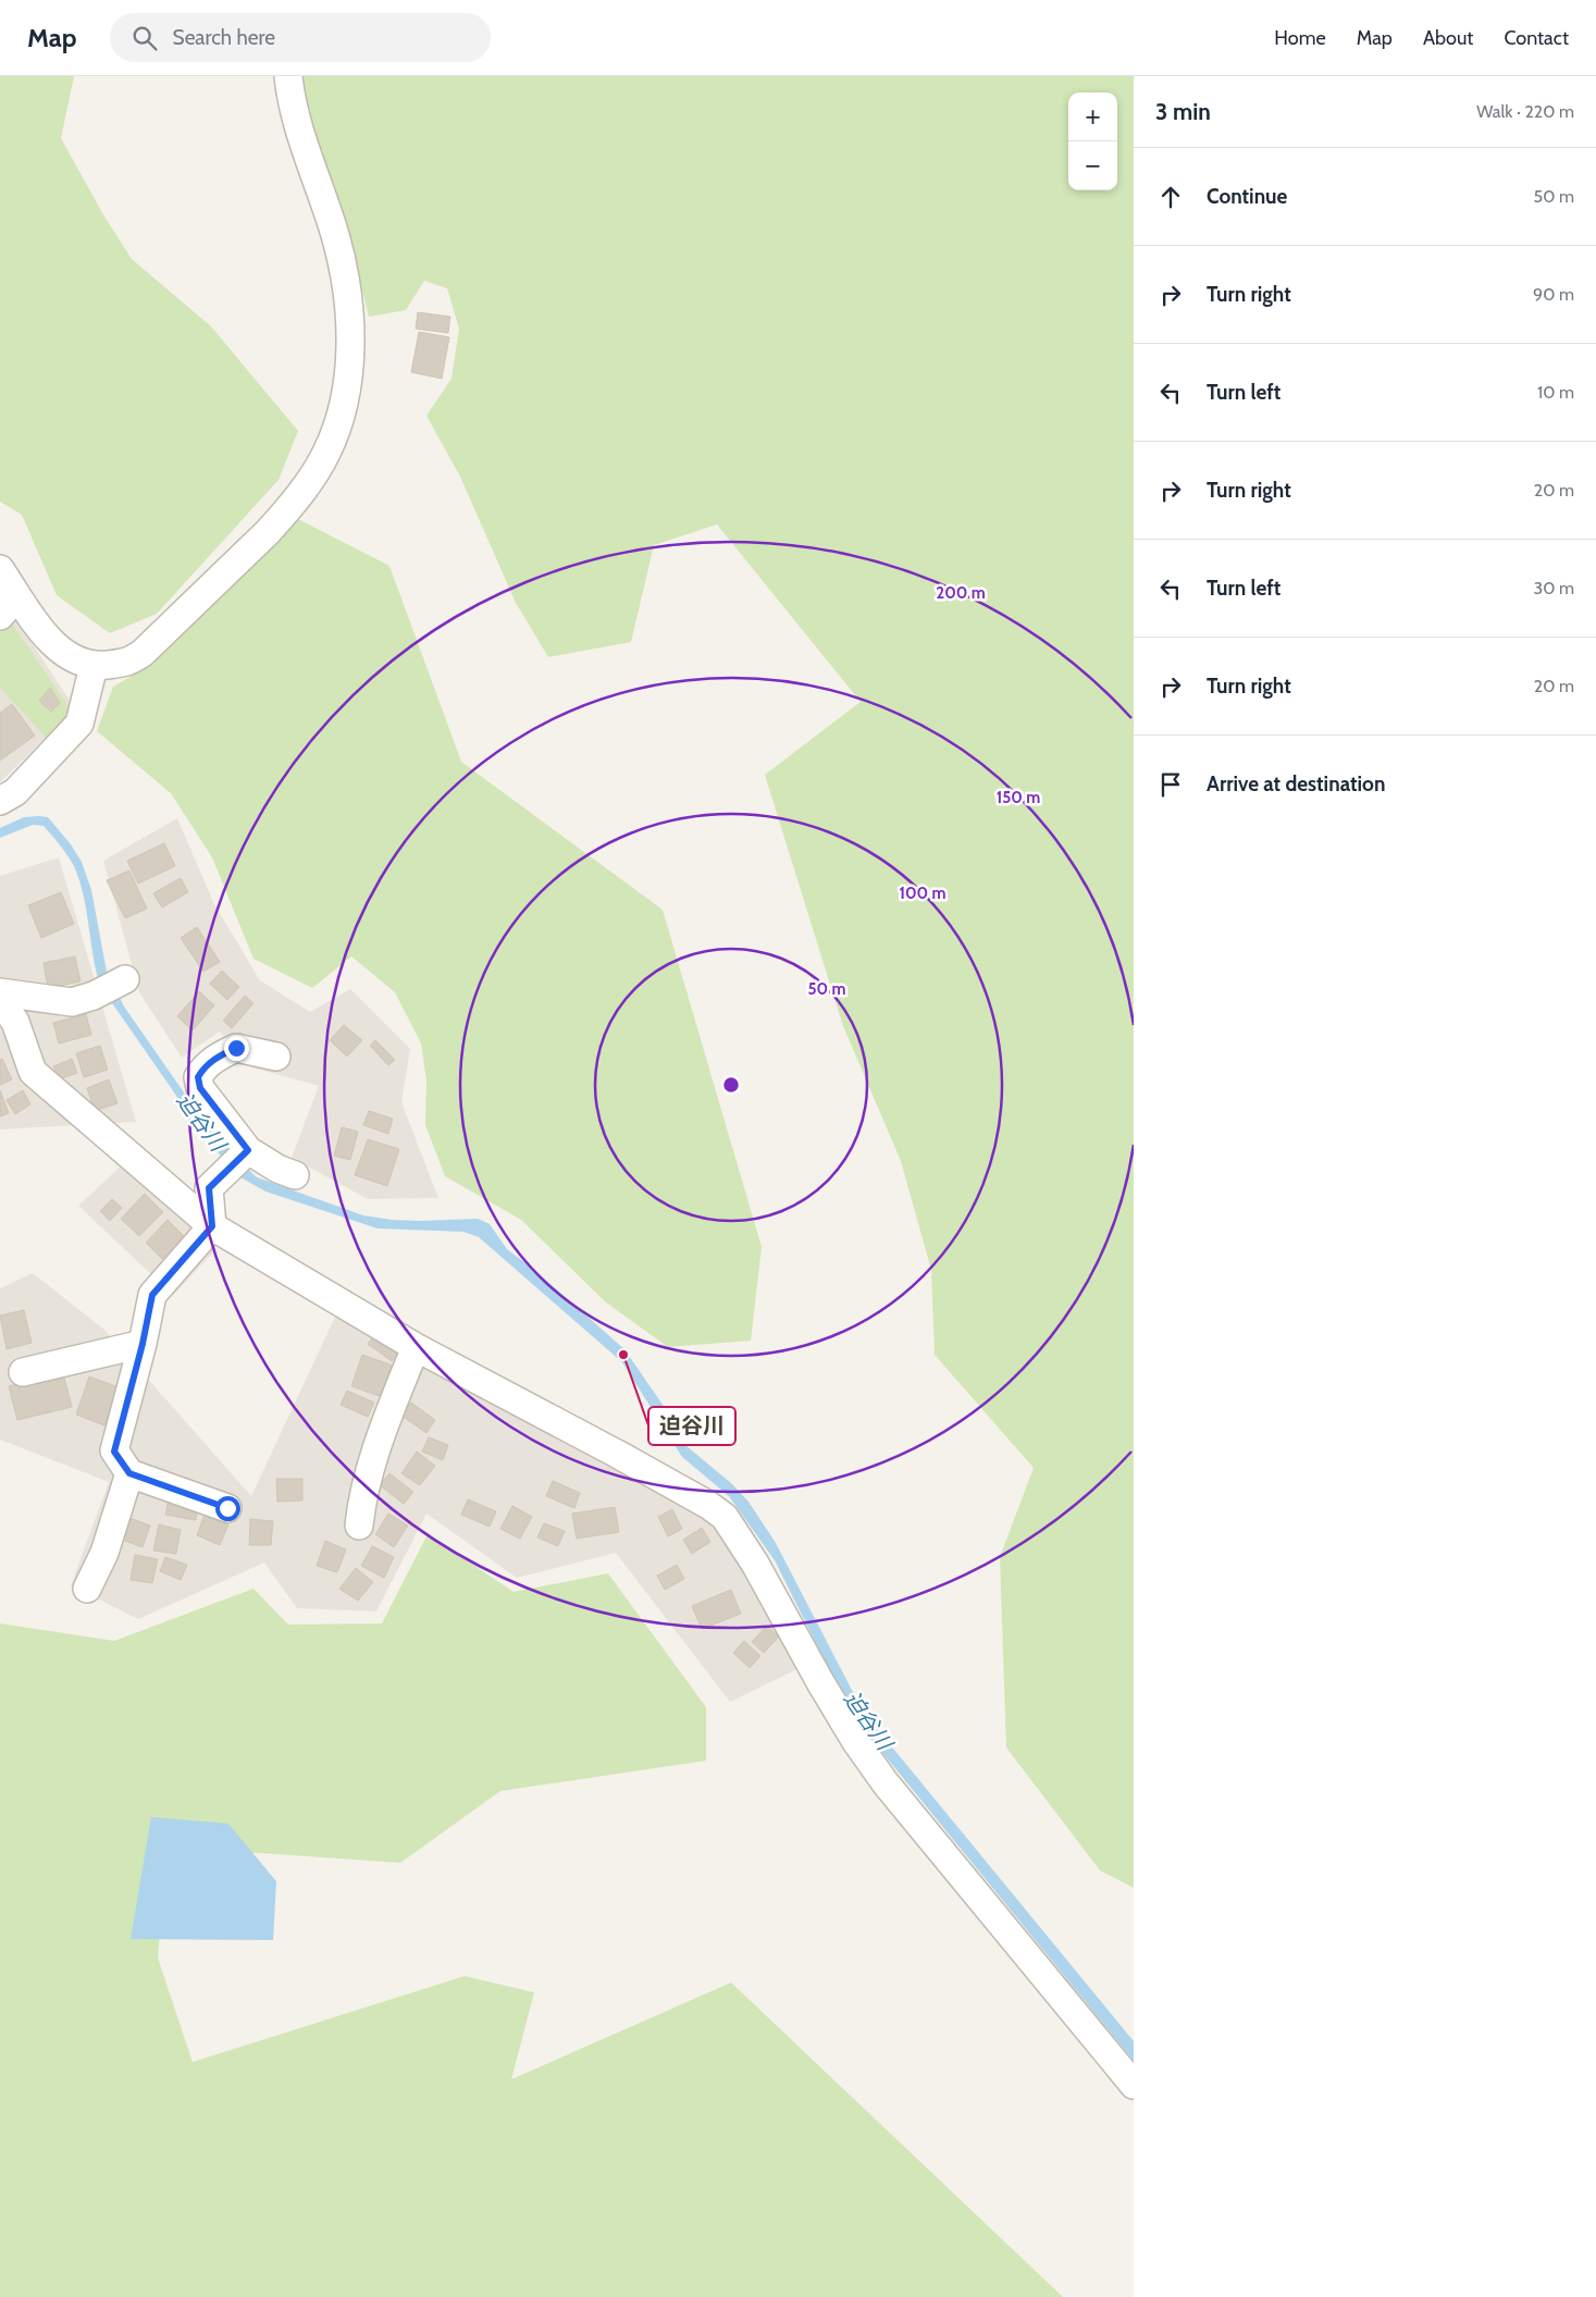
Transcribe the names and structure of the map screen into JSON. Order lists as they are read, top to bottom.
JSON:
{
  "water": ["迫谷川"],
  "places": ["迫谷川"],
  "page": {
    "header": "Map",
    "search": "Search here",
    "nav": [
      "Home",
      "Map",
      "About",
      "Contact"
    ],
    "heading": ["3 min", "Walk · 220 m"],
    "map_buttons": ["+", "−"],
    "list": [
      ["Continue", "50 m"],
      ["Turn right", "90 m"],
      ["Turn left", "10 m"],
      ["Turn right", "20 m"],
      ["Turn left", "30 m"],
      ["Turn right", "20 m"],
      "Arrive at destination"
    ]
  },
  "rings": [
    "200 m",
    "150 m",
    "100 m",
    "50 m"
  ]
}
